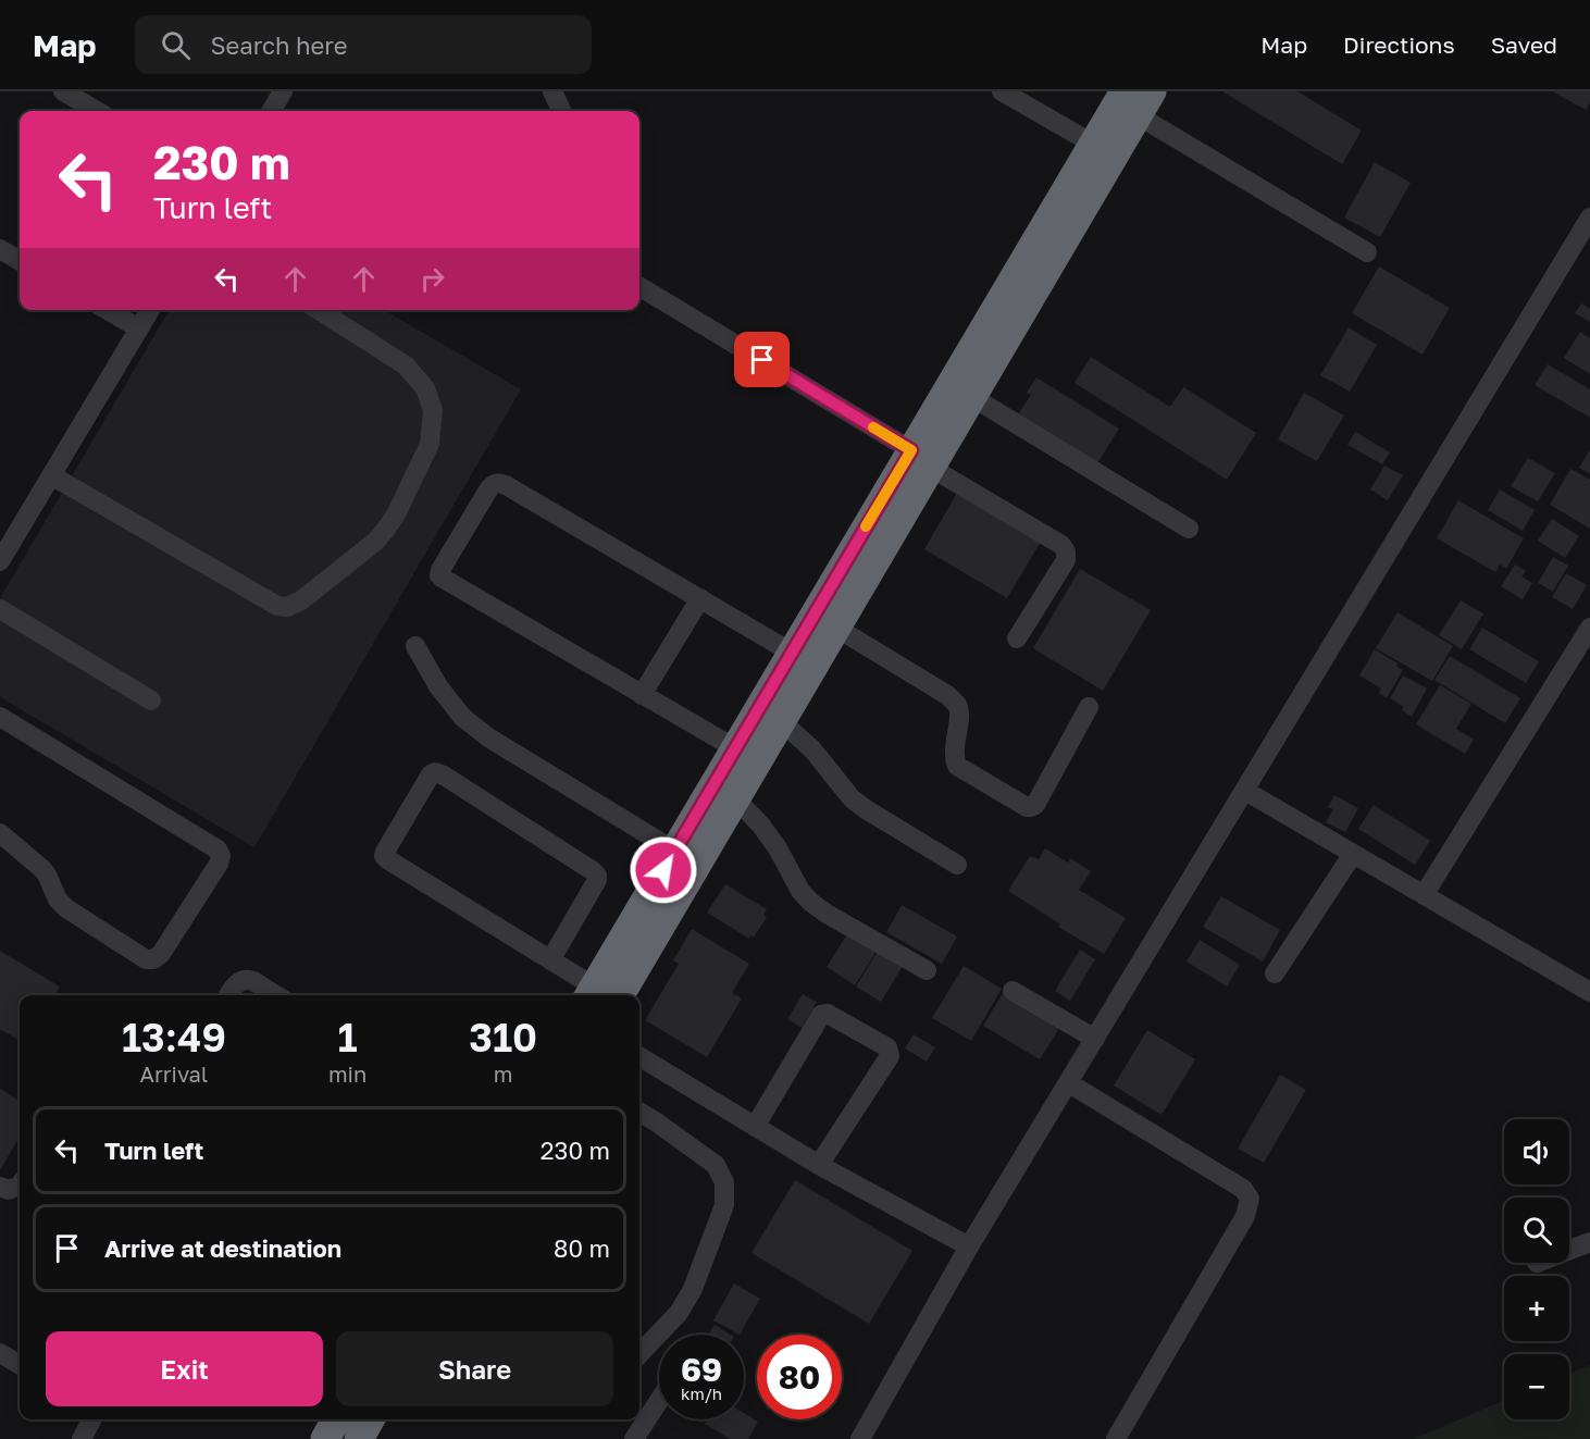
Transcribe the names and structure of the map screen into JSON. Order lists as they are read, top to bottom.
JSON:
{
  "page": {
    "header": "Map",
    "search": "Search here",
    "nav": ["Map", "Directions", "Saved"],
    "turn": ["230 m", "Turn left"],
    "eta": [
      "13:49",
      "Arrival",
      "1",
      "min",
      "310",
      "m"
    ],
    "list": [
      {
        "name": "Turn left",
        "value": "230 m"
      },
      {
        "name": "Arrive at destination",
        "value": "80 m"
      }
    ],
    "map_buttons": ["+", "−"],
    "buttons": ["Exit", "Share"],
    "speed": "69 km/h",
    "limit": "80"
  }
}
